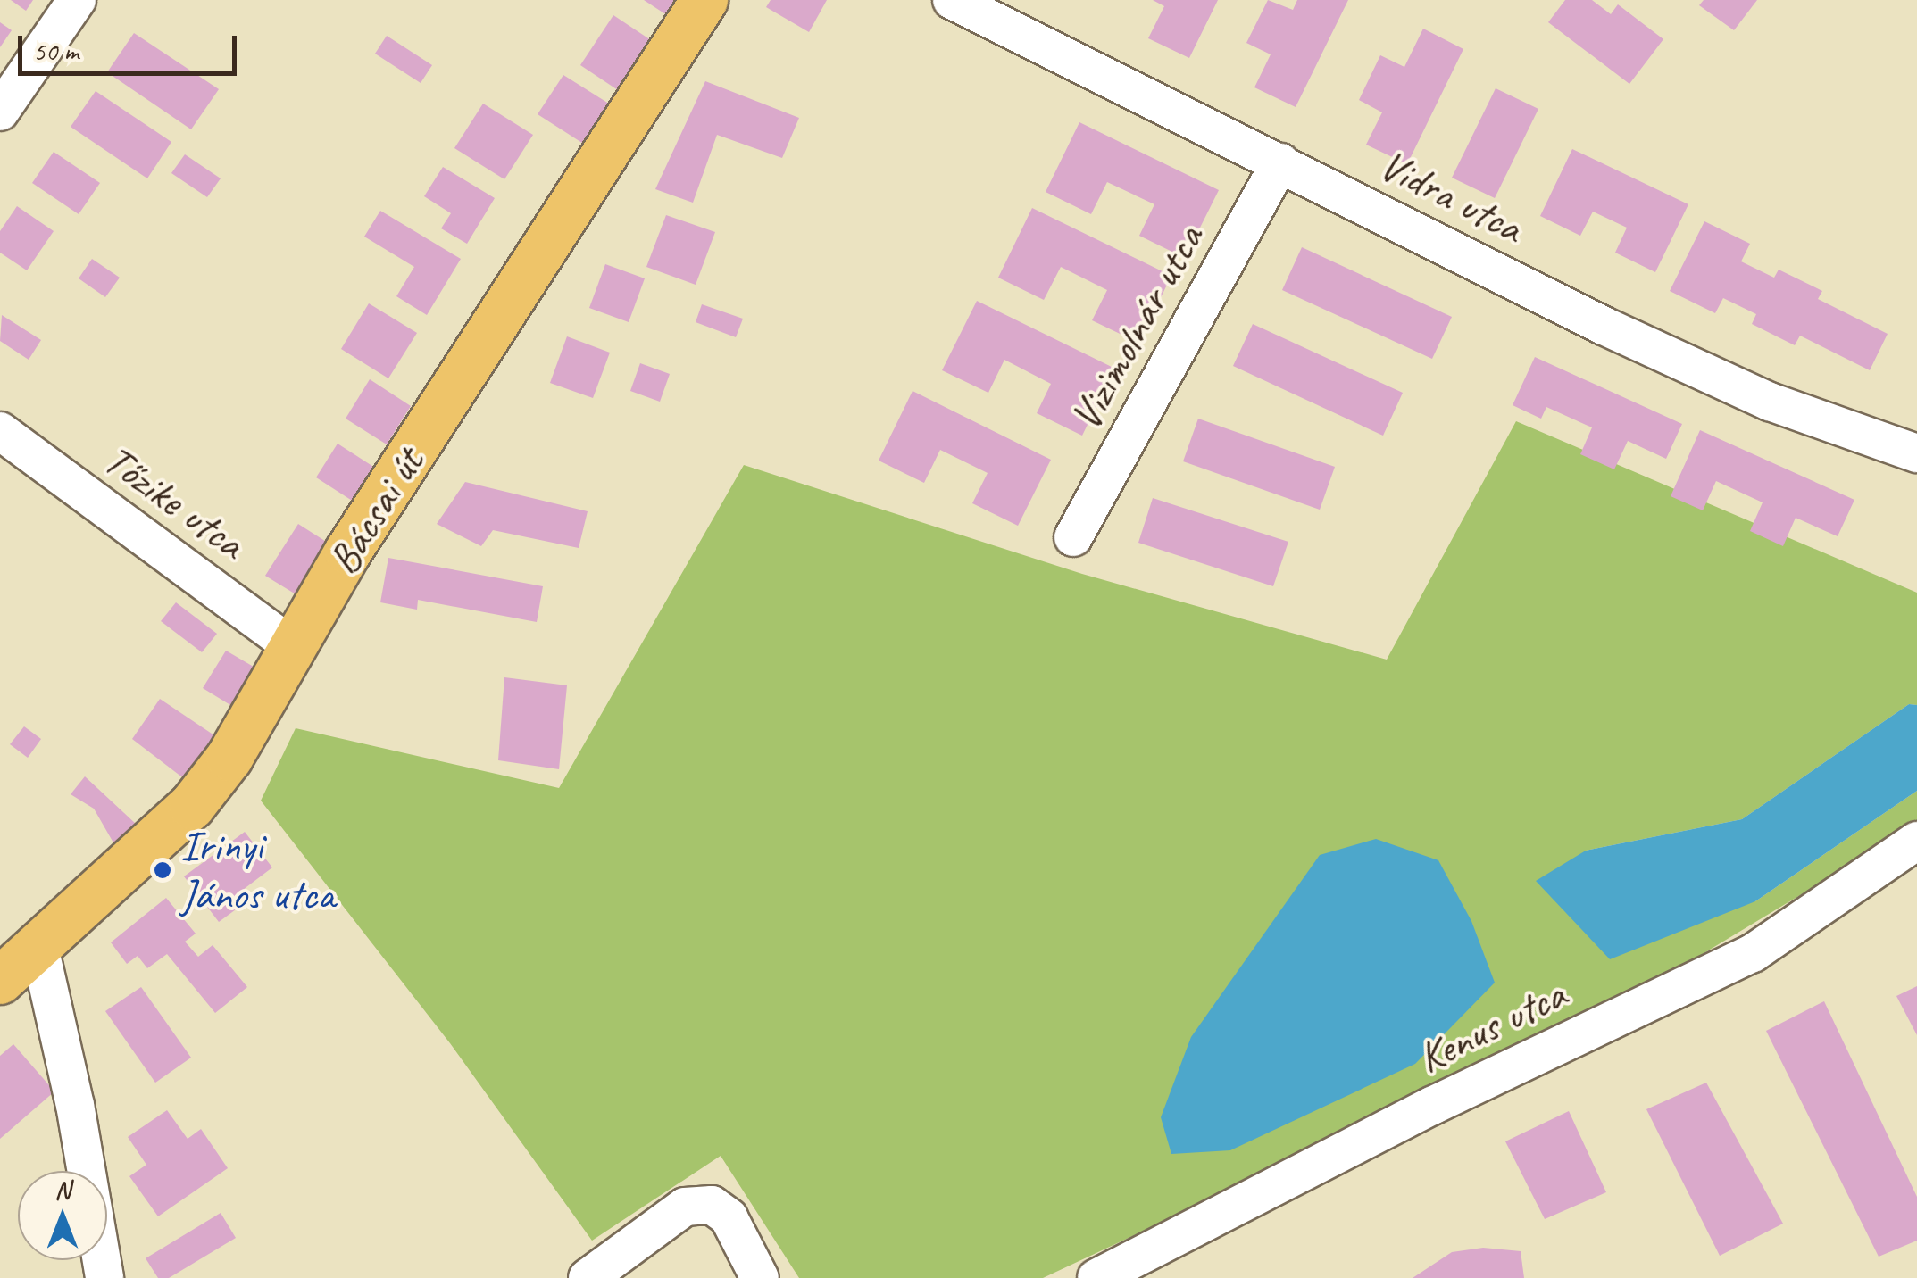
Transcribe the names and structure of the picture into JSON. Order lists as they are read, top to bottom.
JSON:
{
  "streets": {
    "main road": ["Bácsai út"],
    "street": [
      "Vidra utca",
      "Vizimolnár utca",
      "Tőzike utca",
      "Kenus utca"
    ]
  },
  "crossings": [
    ["Vidra utca", "Vizimolnár utca"],
    ["Tőzike utca", "Bácsai út"]
  ],
  "places": ["Irinyi János utca"],
  "scale_bar": "50 m",
  "north": "top"
}
